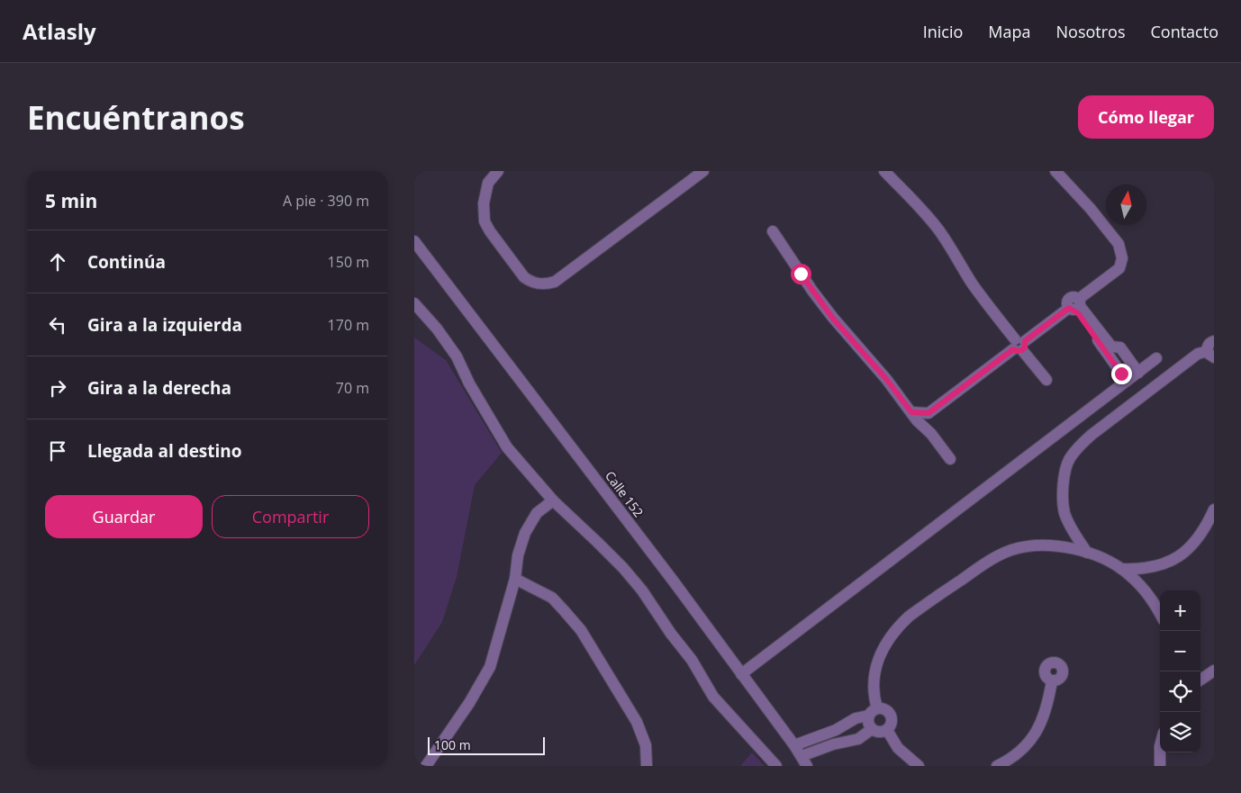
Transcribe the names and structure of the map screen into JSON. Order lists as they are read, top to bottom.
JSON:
{
  "streets": {
    "street": ["Calle 152"]
  },
  "scale_bar": "100 m",
  "north": "top",
  "page": {
    "header": "Atlasly",
    "nav": [
      "Inicio",
      "Mapa",
      "Nosotros",
      "Contacto"
    ],
    "buttons": [
      "Cómo llegar",
      ["Guardar", "Compartir"]
    ],
    "title": "Encuéntranos",
    "heading": ["5 min", "A pie · 390 m"],
    "list": [
      ["Continúa", "150 m"],
      ["Gira a la izquierda", "170 m"],
      ["Gira a la derecha", "70 m"],
      "Llegada al destino"
    ],
    "map_buttons": ["+", "−"],
    "scale": "100 m"
  }
}
